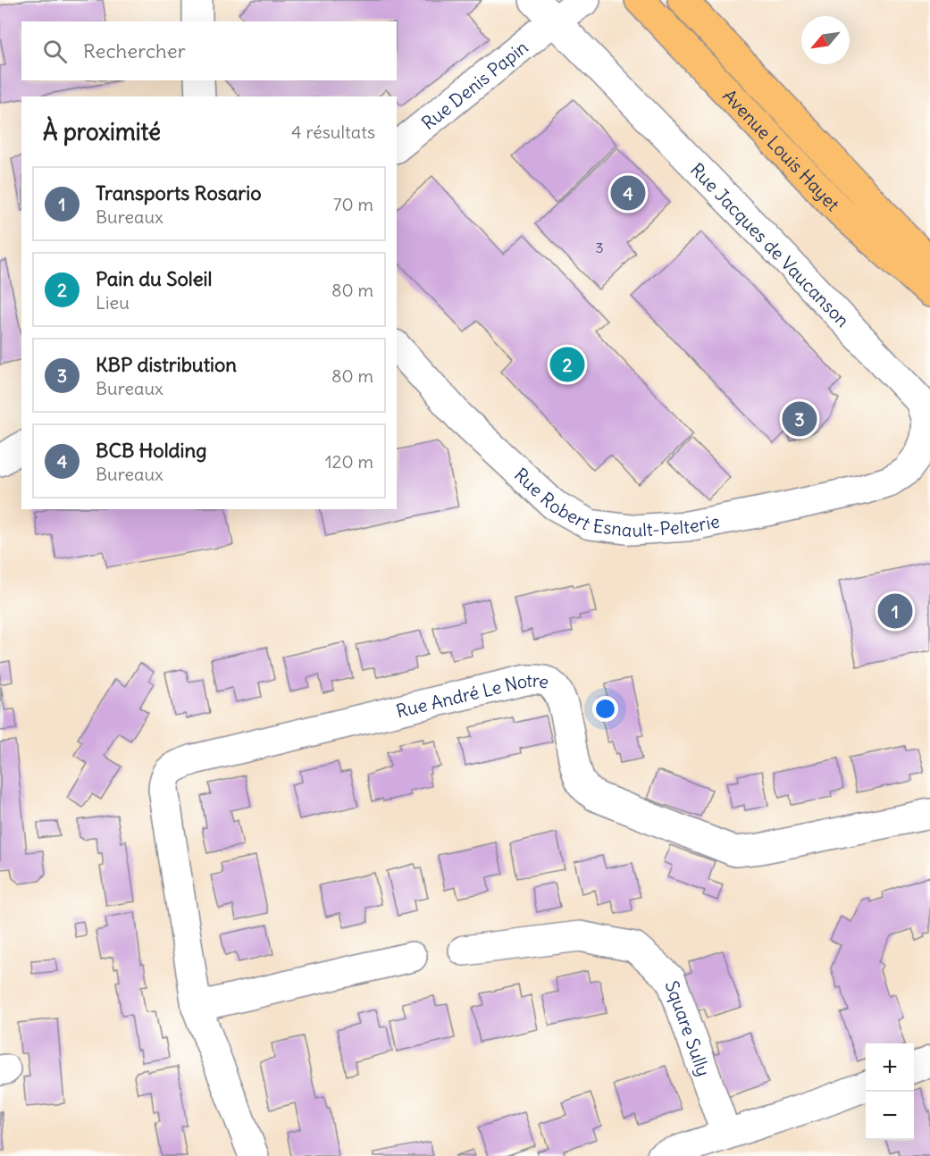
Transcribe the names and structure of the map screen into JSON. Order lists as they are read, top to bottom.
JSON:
{
  "streets": {
    "main road": ["Avenue Louis Hayet"],
    "street": [
      "Rue Denis Papin",
      "Rue Jacques de Vaucanson",
      "Rue Robert Esnault-Pelterie",
      "Rue André Le Notre",
      "Square Sully"
    ]
  },
  "crossings": [
    ["Rue Denis Papin", "Rue Jacques de Vaucanson"],
    ["Rue Jacques de Vaucanson", "Rue Robert Esnault-Pelterie"]
  ],
  "house_numbers": ["3"],
  "north": "bottom left",
  "page": {
    "search": "Rechercher",
    "heading": ["À proximité", "4 résultats"],
    "list": [
      {
        "mark": "1",
        "name": "Transports Rosario",
        "note": "Bureaux",
        "value": "70 m"
      },
      {
        "mark": "2",
        "name": "Pain du Soleil",
        "note": "Lieu",
        "value": "80 m"
      },
      {
        "mark": "3",
        "name": "KBP distribution",
        "note": "Bureaux",
        "value": "80 m"
      },
      {
        "mark": "4",
        "name": "BCB Holding",
        "note": "Bureaux",
        "value": "120 m"
      }
    ],
    "pins": [
      "4",
      "2",
      "3",
      "1"
    ],
    "map_buttons": ["+", "−"]
  }
}
